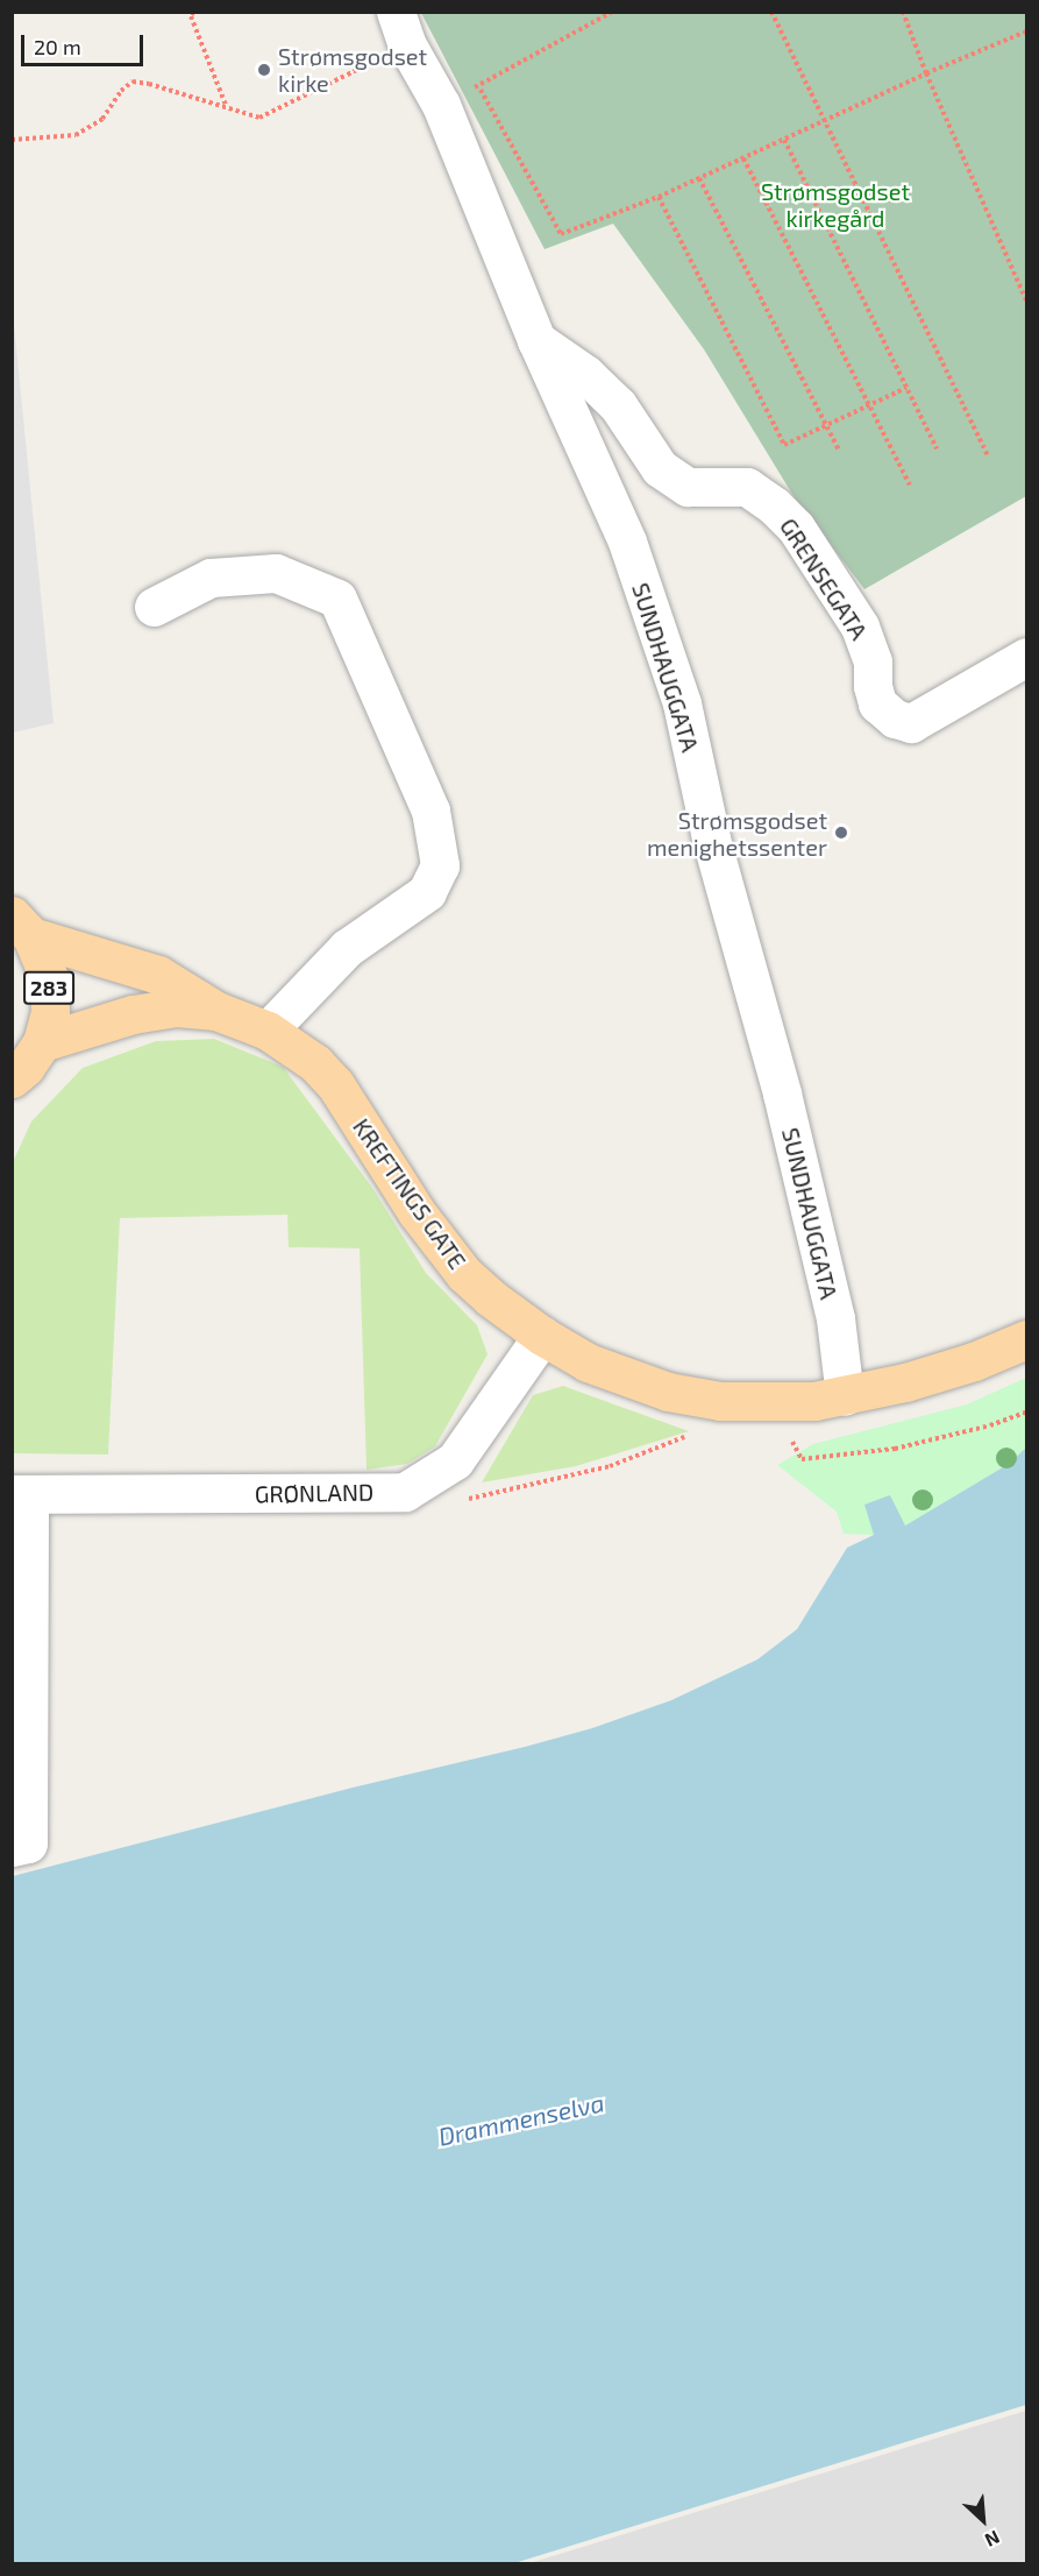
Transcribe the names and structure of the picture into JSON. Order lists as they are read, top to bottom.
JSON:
{
  "streets": {
    "main road": ["283", "KREFTINGS GATE"],
    "street": ["GRENSEGATA", "SUNDHAUGGATA", "GRØNLAND"]
  },
  "crossings": [
    ["GRENSEGATA", "SUNDHAUGGATA"],
    ["SUNDHAUGGATA", "KREFTINGS GATE"],
    ["283", "KREFTINGS GATE"],
    ["KREFTINGS GATE", "GRØNLAND"]
  ],
  "water": ["Drammenselva"],
  "parks": ["Strømsgodset kirkegård"],
  "places": ["Strømsgodset kirke", "Strømsgodset menighetssenter"],
  "scale_bar": "20 m",
  "north": "bottom right"
}
